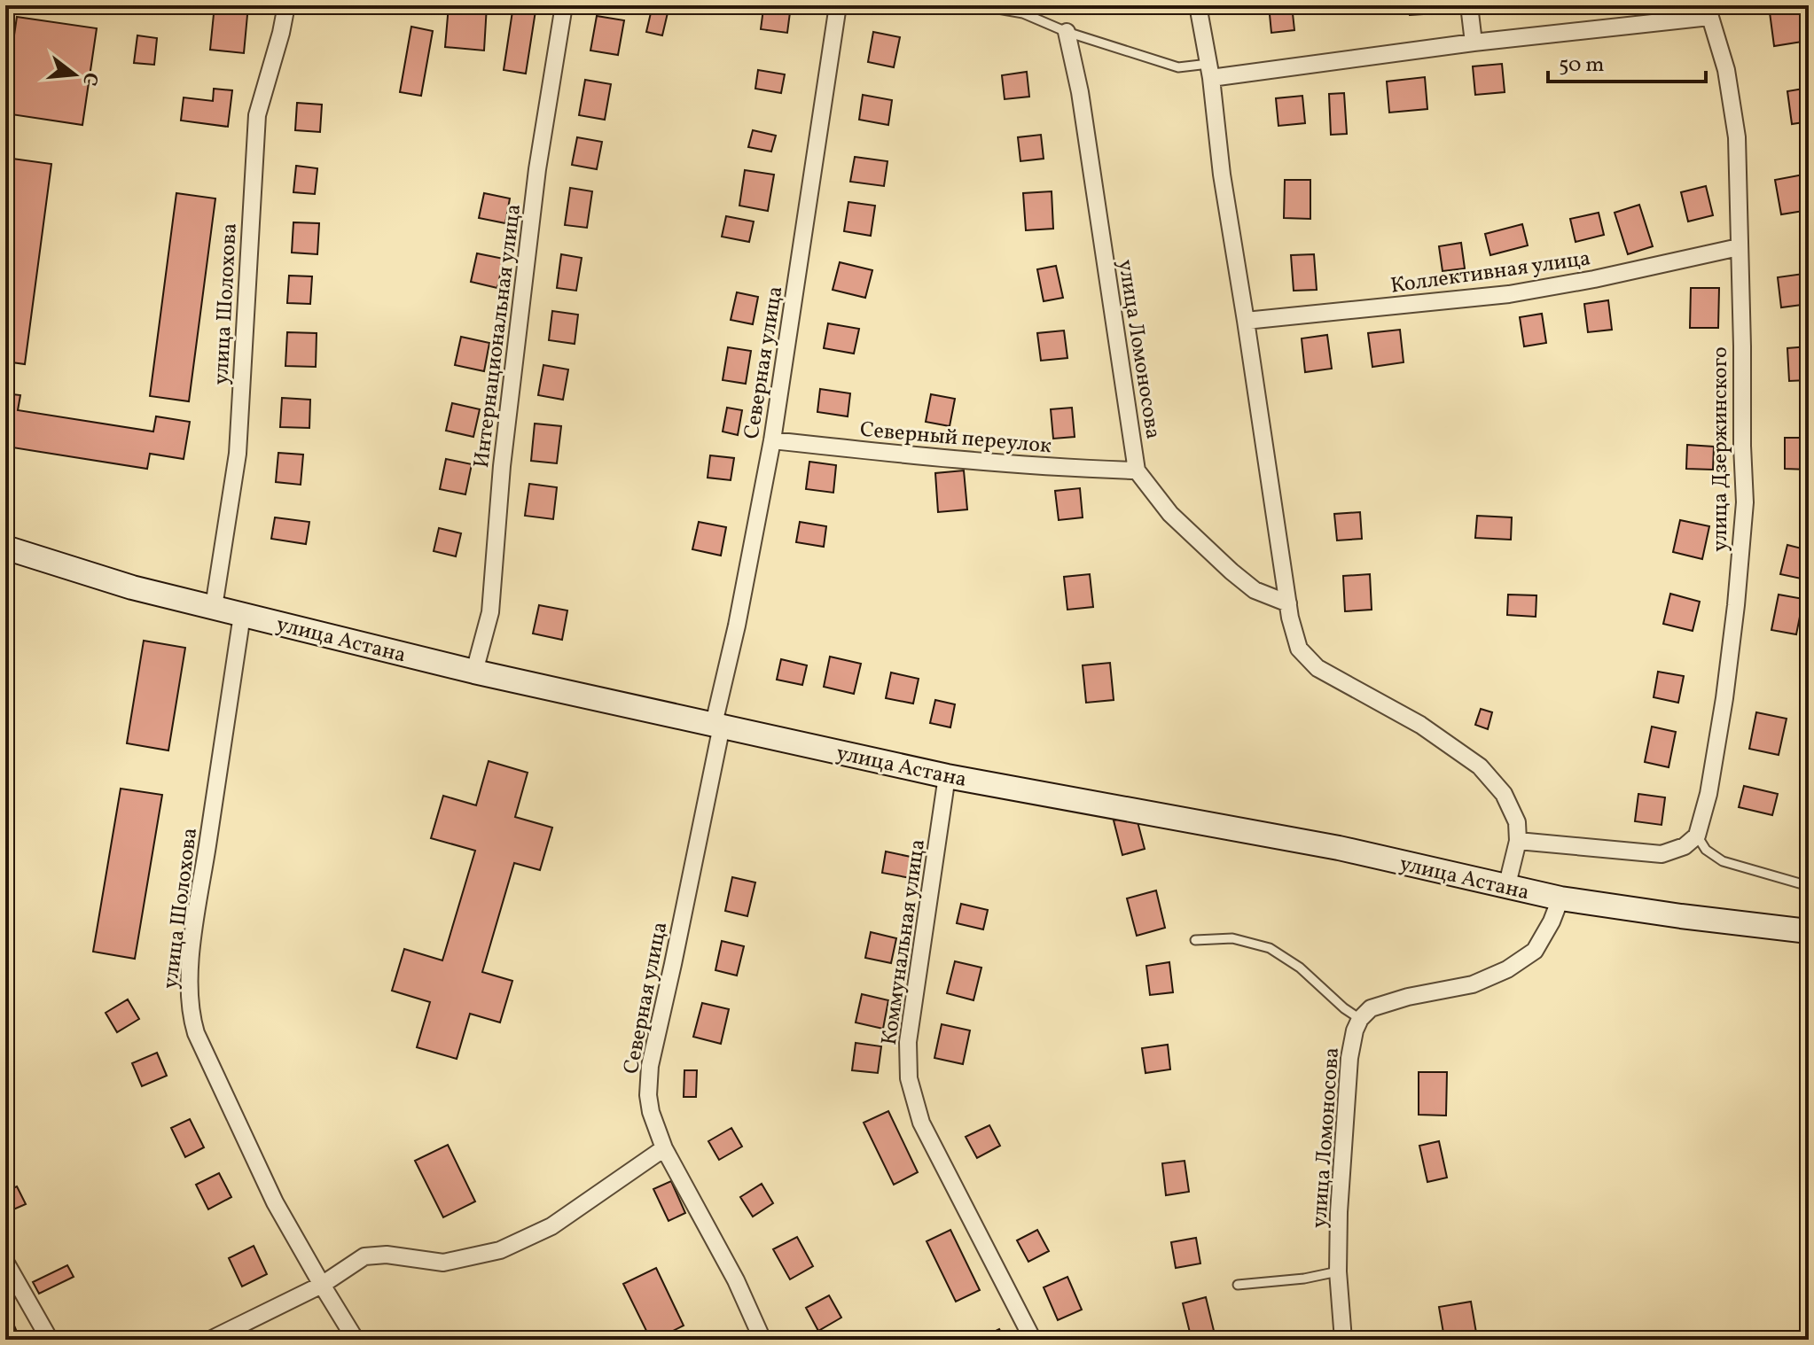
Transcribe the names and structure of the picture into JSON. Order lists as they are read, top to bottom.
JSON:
{
  "streets": {
    "street": [
      "Коллективная улица",
      "улица Шолохова",
      "Интернациональная улица",
      "улица Ломоносова",
      "Северная улица",
      "Северный переулок",
      "улица Дзержинского",
      "улица Астана",
      "Коммунальная улица"
    ]
  },
  "crossings": [
    ["Коллективная улица", "улица Дзержинского"],
    ["улица Шолохова", "улица Астана"],
    ["Интернациональная улица", "улица Астана"],
    ["улица Ломоносова", "Северный переулок"],
    ["Северная улица", "Северный переулок"],
    ["Северная улица", "улица Астана"],
    ["улица Астана", "Коммунальная улица"]
  ],
  "scale_bar": "50 m",
  "north": "right"
}
